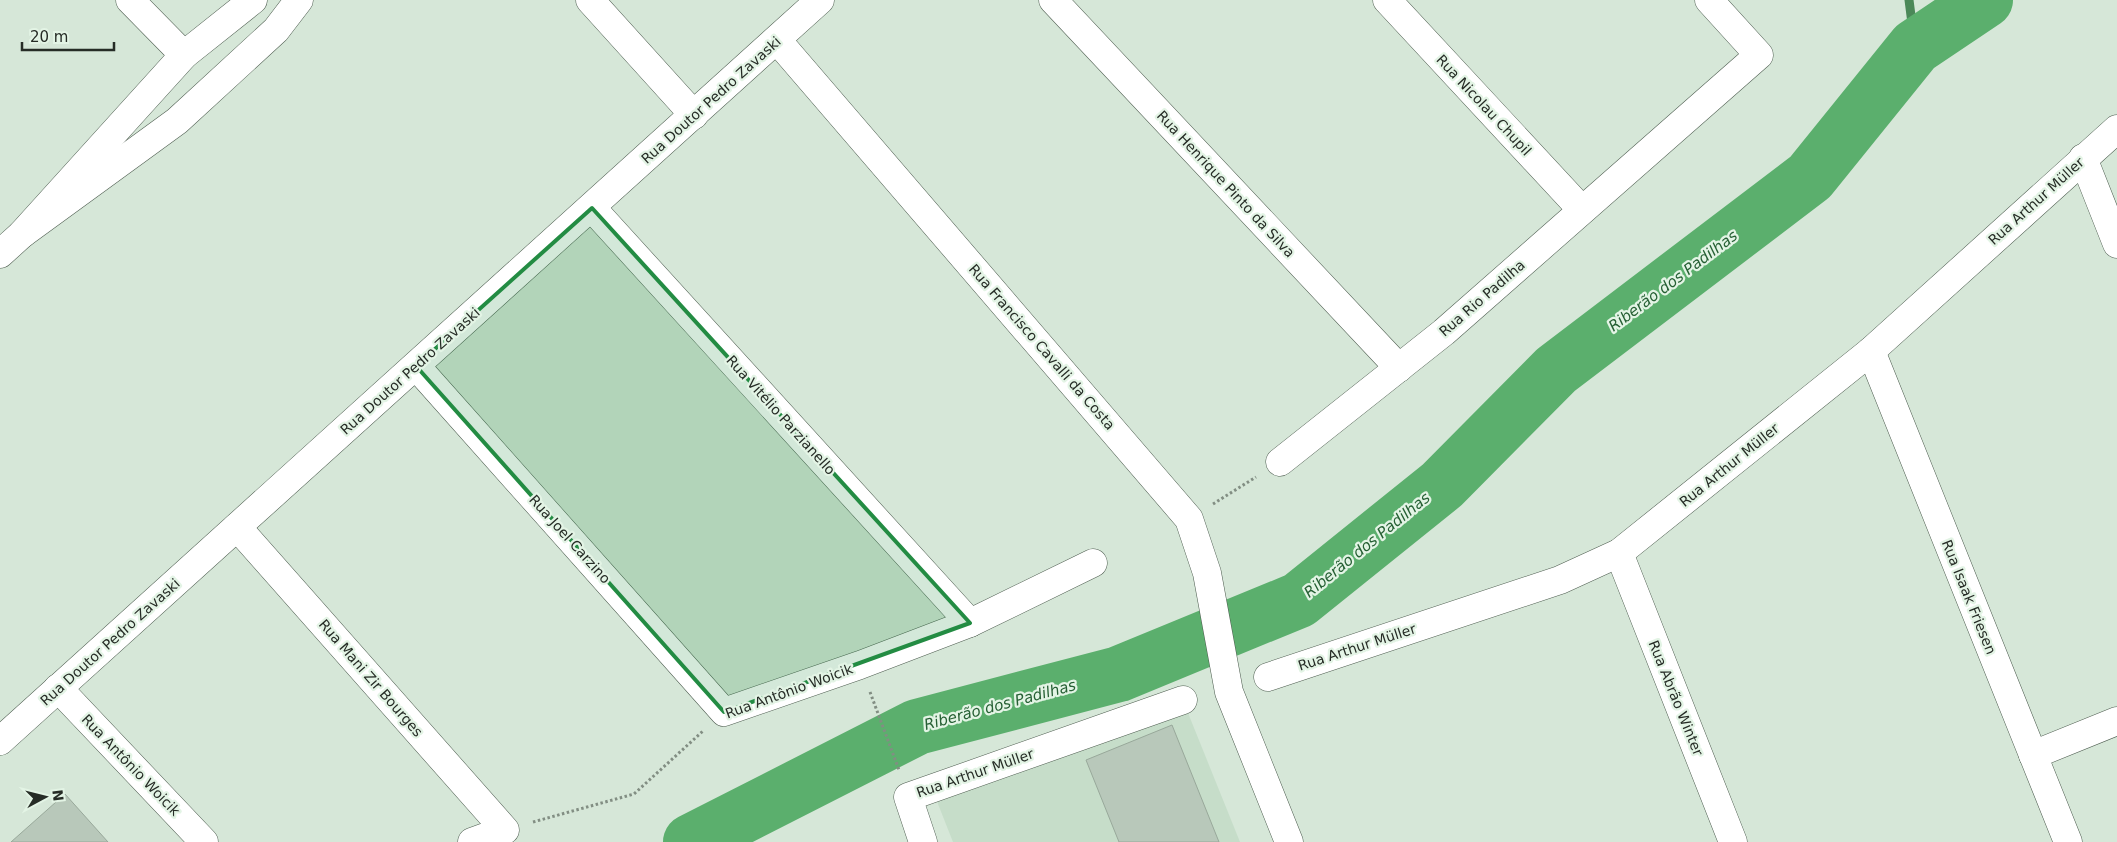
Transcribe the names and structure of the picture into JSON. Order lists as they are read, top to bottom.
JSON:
{
  "streets": {
    "street": [
      "Rua Doutor Pedro Zavaski",
      "Rua Nicolau Chupil",
      "Rua Henrique Pinto da Silva",
      "Rua Arthur Müller",
      "Rua Rio Padilha",
      "Rua Francisco Cavalli da Costa",
      "Rua Vitélio Parzianello",
      "Rua Joel Carzino",
      "Rua Isaak Friesen",
      "Rua Mani Zir Bourges",
      "Rua Antônio Woicik",
      "Rua Abrão Winter"
    ]
  },
  "crossings": [
    ["Rua Doutor Pedro Zavaski", "Rua Francisco Cavalli da Costa"],
    ["Rua Doutor Pedro Zavaski", "Rua Vitélio Parzianello"],
    ["Rua Doutor Pedro Zavaski", "Rua Joel Carzino"],
    ["Rua Doutor Pedro Zavaski", "Rua Mani Zir Bourges"],
    ["Rua Doutor Pedro Zavaski", "Rua Antônio Woicik"],
    ["Rua Nicolau Chupil", "Rua Rio Padilha"],
    ["Rua Henrique Pinto da Silva", "Rua Rio Padilha"],
    ["Rua Arthur Müller", "Rua Isaak Friesen"],
    ["Rua Arthur Müller", "Rua Abrão Winter"],
    ["Rua Vitélio Parzianello", "Rua Antônio Woicik"],
    ["Rua Joel Carzino", "Rua Antônio Woicik"],
    ["Rua Mani Zir Bourges", "Rua Antônio Woicik"]
  ],
  "water": ["Riberão dos Padilhas"],
  "scale_bar": "20 m",
  "north": "right"
}
